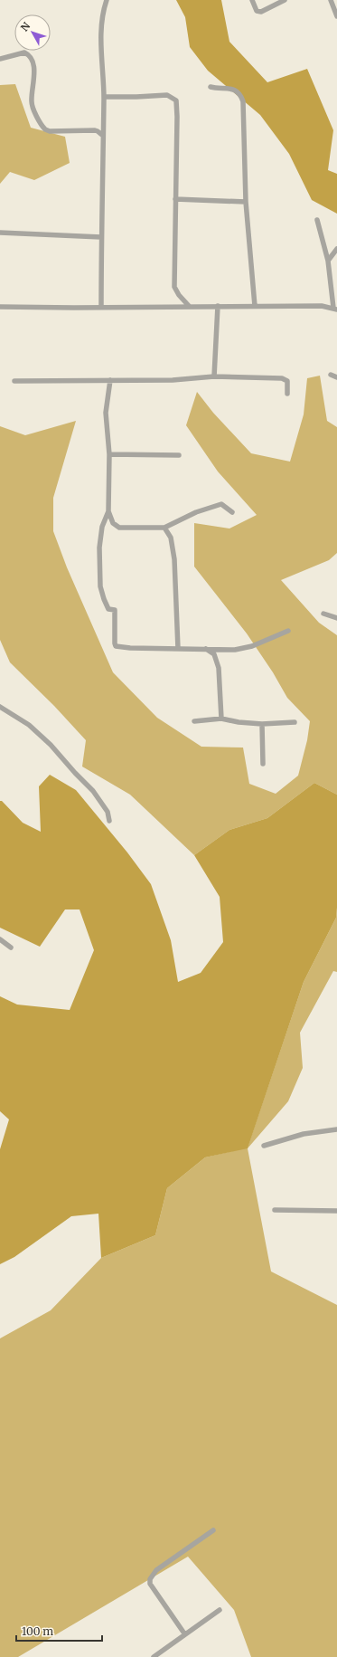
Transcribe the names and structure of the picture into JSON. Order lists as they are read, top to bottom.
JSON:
{
  "scale_bar": "100 m",
  "north": "top left"
}
